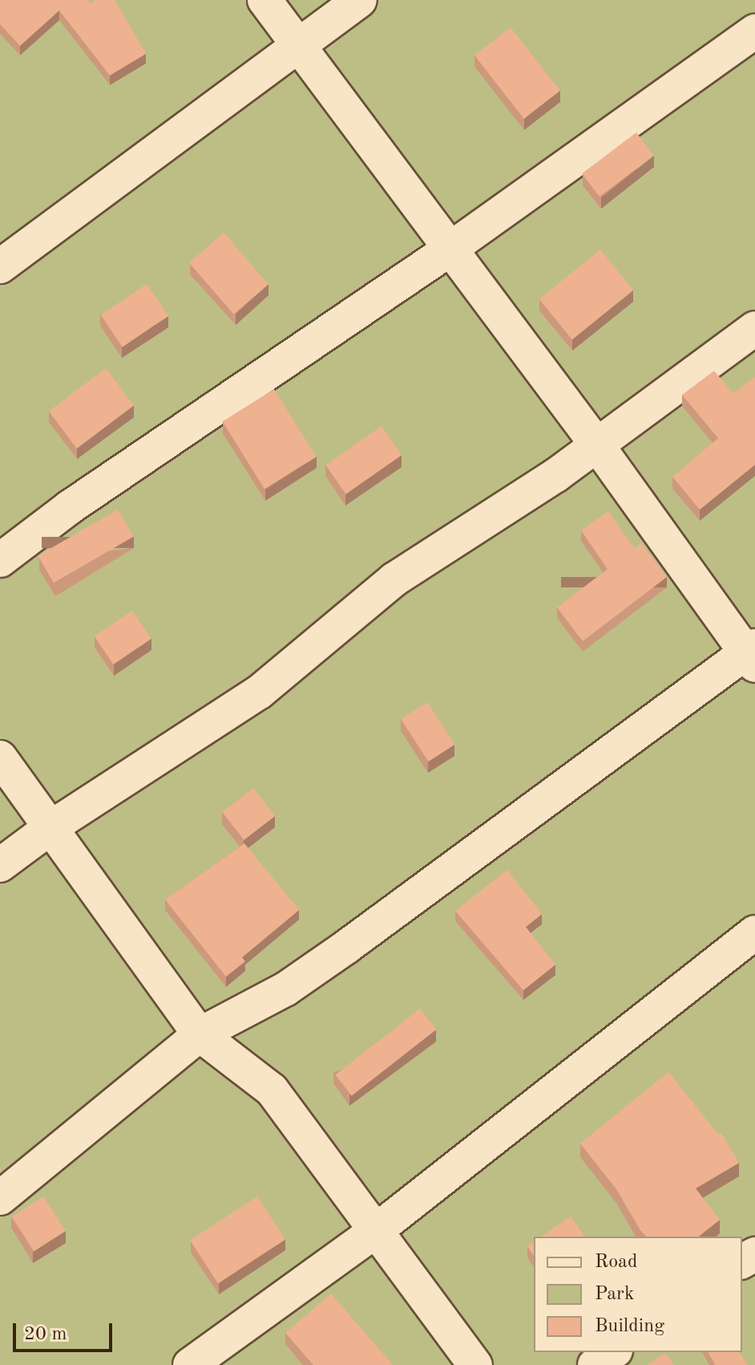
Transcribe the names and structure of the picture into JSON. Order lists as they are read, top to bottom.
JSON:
{
  "legend": ["Road", "Park", "Building"],
  "scale_bar": "20 m"
}
